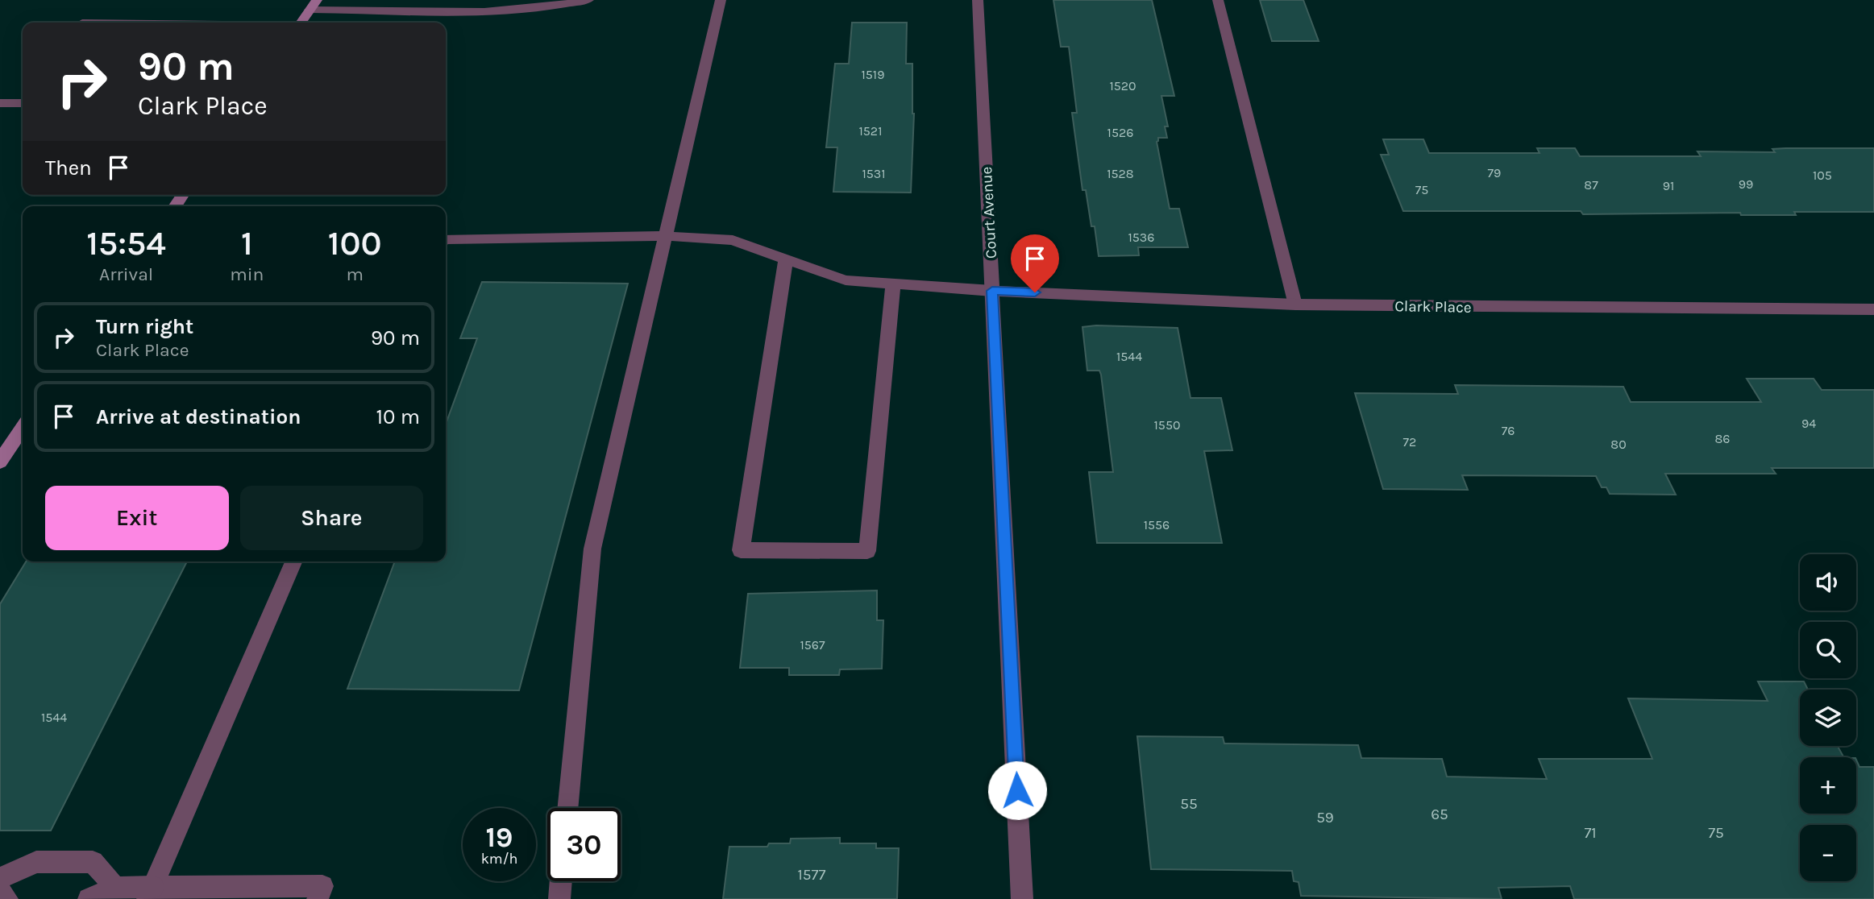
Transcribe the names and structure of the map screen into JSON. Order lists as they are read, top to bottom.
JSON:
{
  "streets": {
    "street": ["Court Avenue", "Clark Place"]
  },
  "crossings": [
    ["Court Avenue", "Clark Place"]
  ],
  "house_numbers": [
    "1519",
    "1520",
    "1521",
    "1526",
    "79",
    "1531",
    "1528",
    "105",
    "99",
    "87",
    "91",
    "75",
    "1536",
    "1544",
    "94",
    "1550",
    "76",
    "86",
    "72",
    "80",
    "1556",
    "1567",
    "1544",
    "55",
    "65",
    "59",
    "71",
    "75",
    "1577"
  ],
  "page": {
    "turn": ["90 m", "Clark Place"],
    "then": "Then",
    "eta": [
      "15:54",
      "Arrival",
      "1",
      "min",
      "100",
      "m"
    ],
    "list": [
      {
        "name": "Turn right",
        "note": "Clark Place",
        "value": "90 m"
      },
      {
        "name": "Arrive at destination",
        "value": "10 m"
      }
    ],
    "buttons": ["Exit", "Share"],
    "map_buttons": ["+", "−"],
    "speed": "19 km/h",
    "limit": "30"
  }
}
